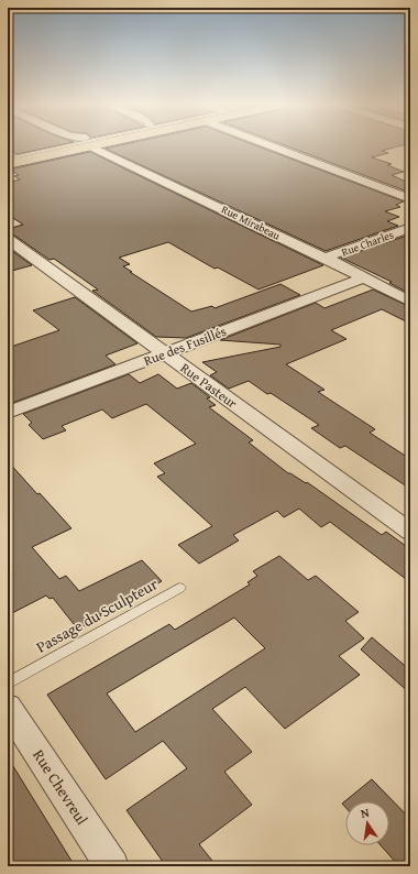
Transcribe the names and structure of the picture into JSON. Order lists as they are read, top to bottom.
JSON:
{
  "streets": {
    "street": [
      "Rue Mirabeau",
      "Rue Charles",
      "Rue des Fusillés",
      "Rue Pasteur",
      "Rue Chevreul"
    ],
    "lane": ["Passage du Sculpteur"]
  },
  "crossings": [
    ["Rue Mirabeau", "Rue Charles"],
    ["Rue Mirabeau", "Rue des Fusillés"],
    ["Rue des Fusillés", "Rue Pasteur"]
  ],
  "north": "top"
}
